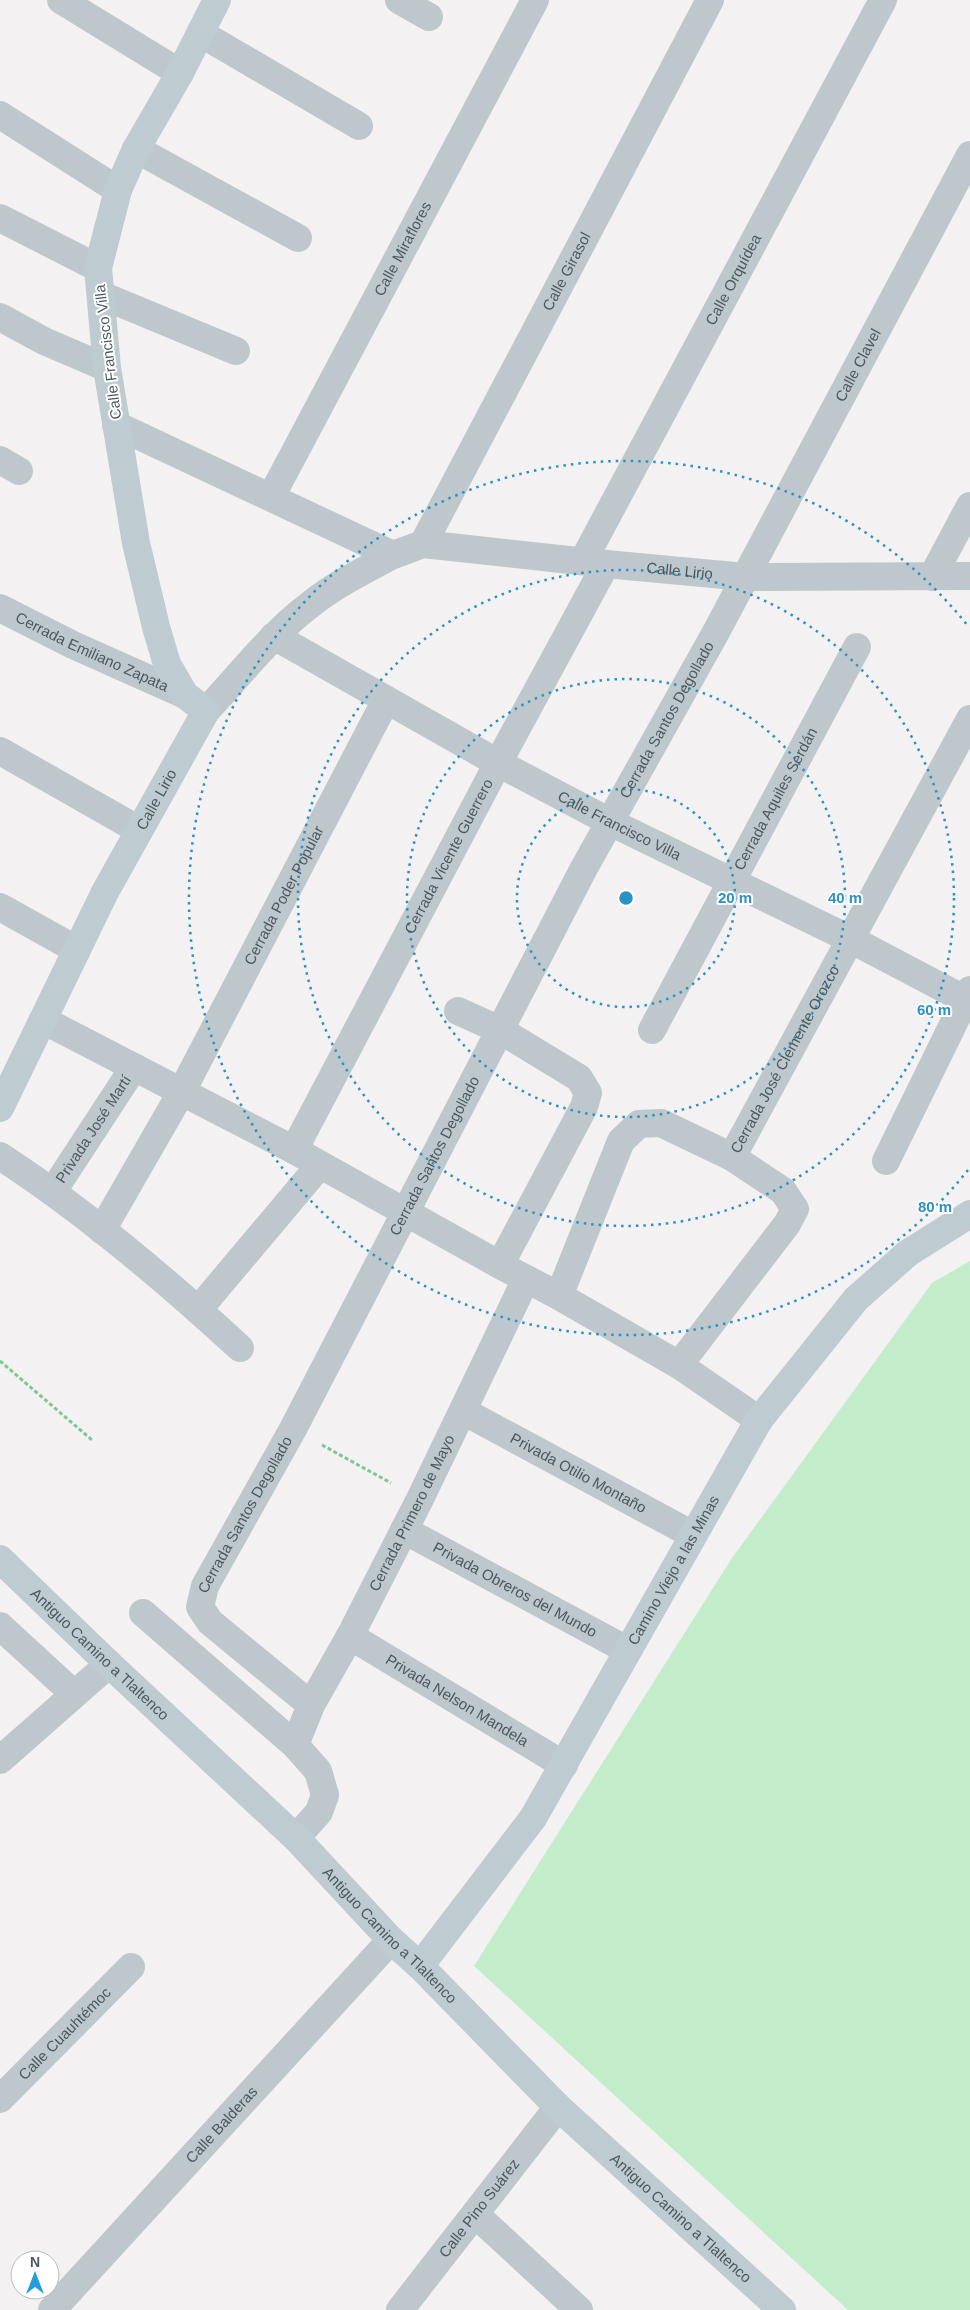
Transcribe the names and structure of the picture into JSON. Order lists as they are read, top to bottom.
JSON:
{
  "streets": {
    "street": [
      "Calle Miraflores",
      "Calle Girasol",
      "Calle Orquídea",
      "Calle Francisco Villa",
      "Calle Clavel",
      "Calle Lirio",
      "Cerrada Emiliano Zapata",
      "Cerrada Santos Degollado",
      "Cerrada Aquiles Serdán",
      "Cerrada Vicente Guerrero",
      "Cerrada Poder Popular",
      "Cerrada José Clemente Orozco",
      "Privada José Martí",
      "Privada Otilio Montaño",
      "Cerrada Primero de Mayo",
      "Camino Viejo a las Minas",
      "Privada Obreros del Mundo",
      "Antiguo Camino a Tlaltenco",
      "Privada Nelson Mandela",
      "Calle Cuauhtémoc",
      "Calle Balderas",
      "Calle Pino Suárez"
    ]
  },
  "crossings": [
    ["Calle Girasol", "Calle Lirio"],
    ["Calle Orquídea", "Calle Lirio"],
    ["Calle Orquídea", "Cerrada Vicente Guerrero"],
    ["Calle Francisco Villa", "Calle Lirio"],
    ["Calle Francisco Villa", "Cerrada Emiliano Zapata"],
    ["Calle Francisco Villa", "Cerrada Santos Degollado"],
    ["Calle Francisco Villa", "Cerrada Aquiles Serdán"],
    ["Calle Francisco Villa", "Cerrada Vicente Guerrero"],
    ["Calle Francisco Villa", "Cerrada Poder Popular"],
    ["Calle Francisco Villa", "Cerrada José Clemente Orozco"],
    ["Calle Clavel", "Calle Lirio"],
    ["Calle Clavel", "Cerrada Santos Degollado"],
    ["Calle Lirio", "Cerrada Santos Degollado"],
    ["Calle Lirio", "Cerrada Vicente Guerrero"],
    ["Cerrada Santos Degollado", "Cerrada Primero de Mayo"],
    ["Privada Otilio Montaño", "Cerrada Primero de Mayo"],
    ["Privada Otilio Montaño", "Camino Viejo a las Minas"],
    ["Cerrada Primero de Mayo", "Privada Obreros del Mundo"],
    ["Cerrada Primero de Mayo", "Privada Nelson Mandela"],
    ["Camino Viejo a las Minas", "Privada Obreros del Mundo"],
    ["Camino Viejo a las Minas", "Antiguo Camino a Tlaltenco"],
    ["Camino Viejo a las Minas", "Privada Nelson Mandela"],
    ["Antiguo Camino a Tlaltenco", "Calle Balderas"],
    ["Antiguo Camino a Tlaltenco", "Calle Pino Suárez"]
  ],
  "north": "top",
  "rings": [
    "20 m",
    "40 m",
    "60 m",
    "80 m"
  ]
}
